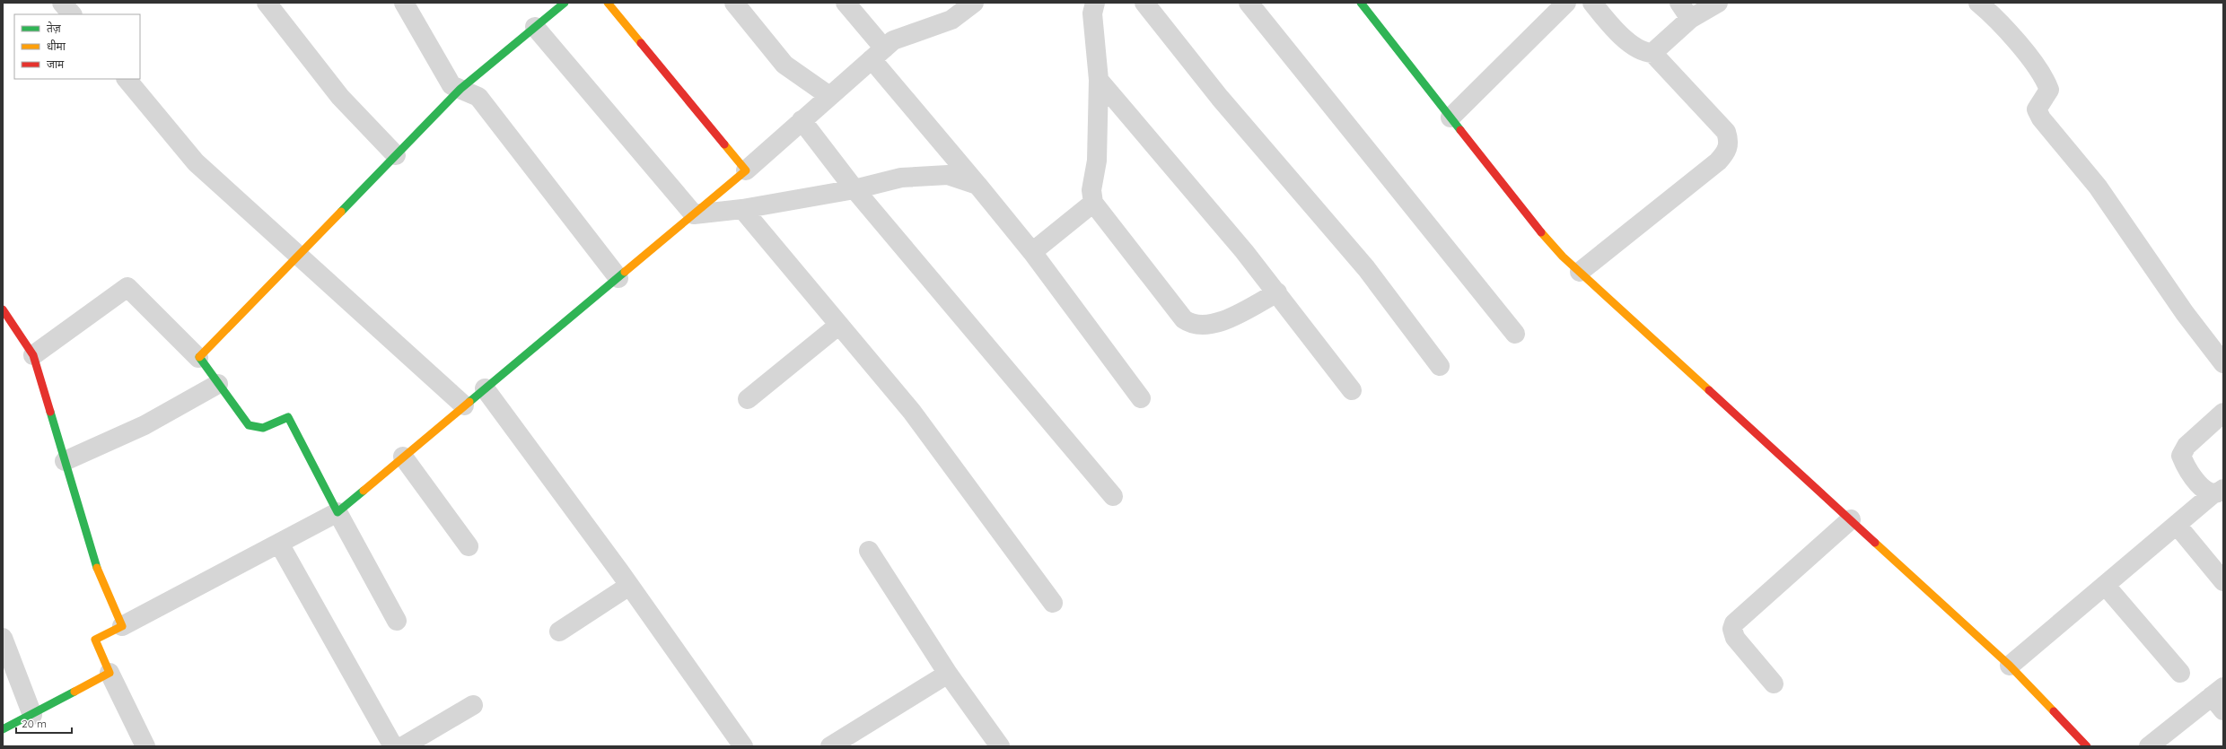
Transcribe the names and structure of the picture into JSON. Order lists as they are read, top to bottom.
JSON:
{
  "legend": ["तेज़", "धीमा", "जाम"],
  "scale_bar": "20 m"
}
